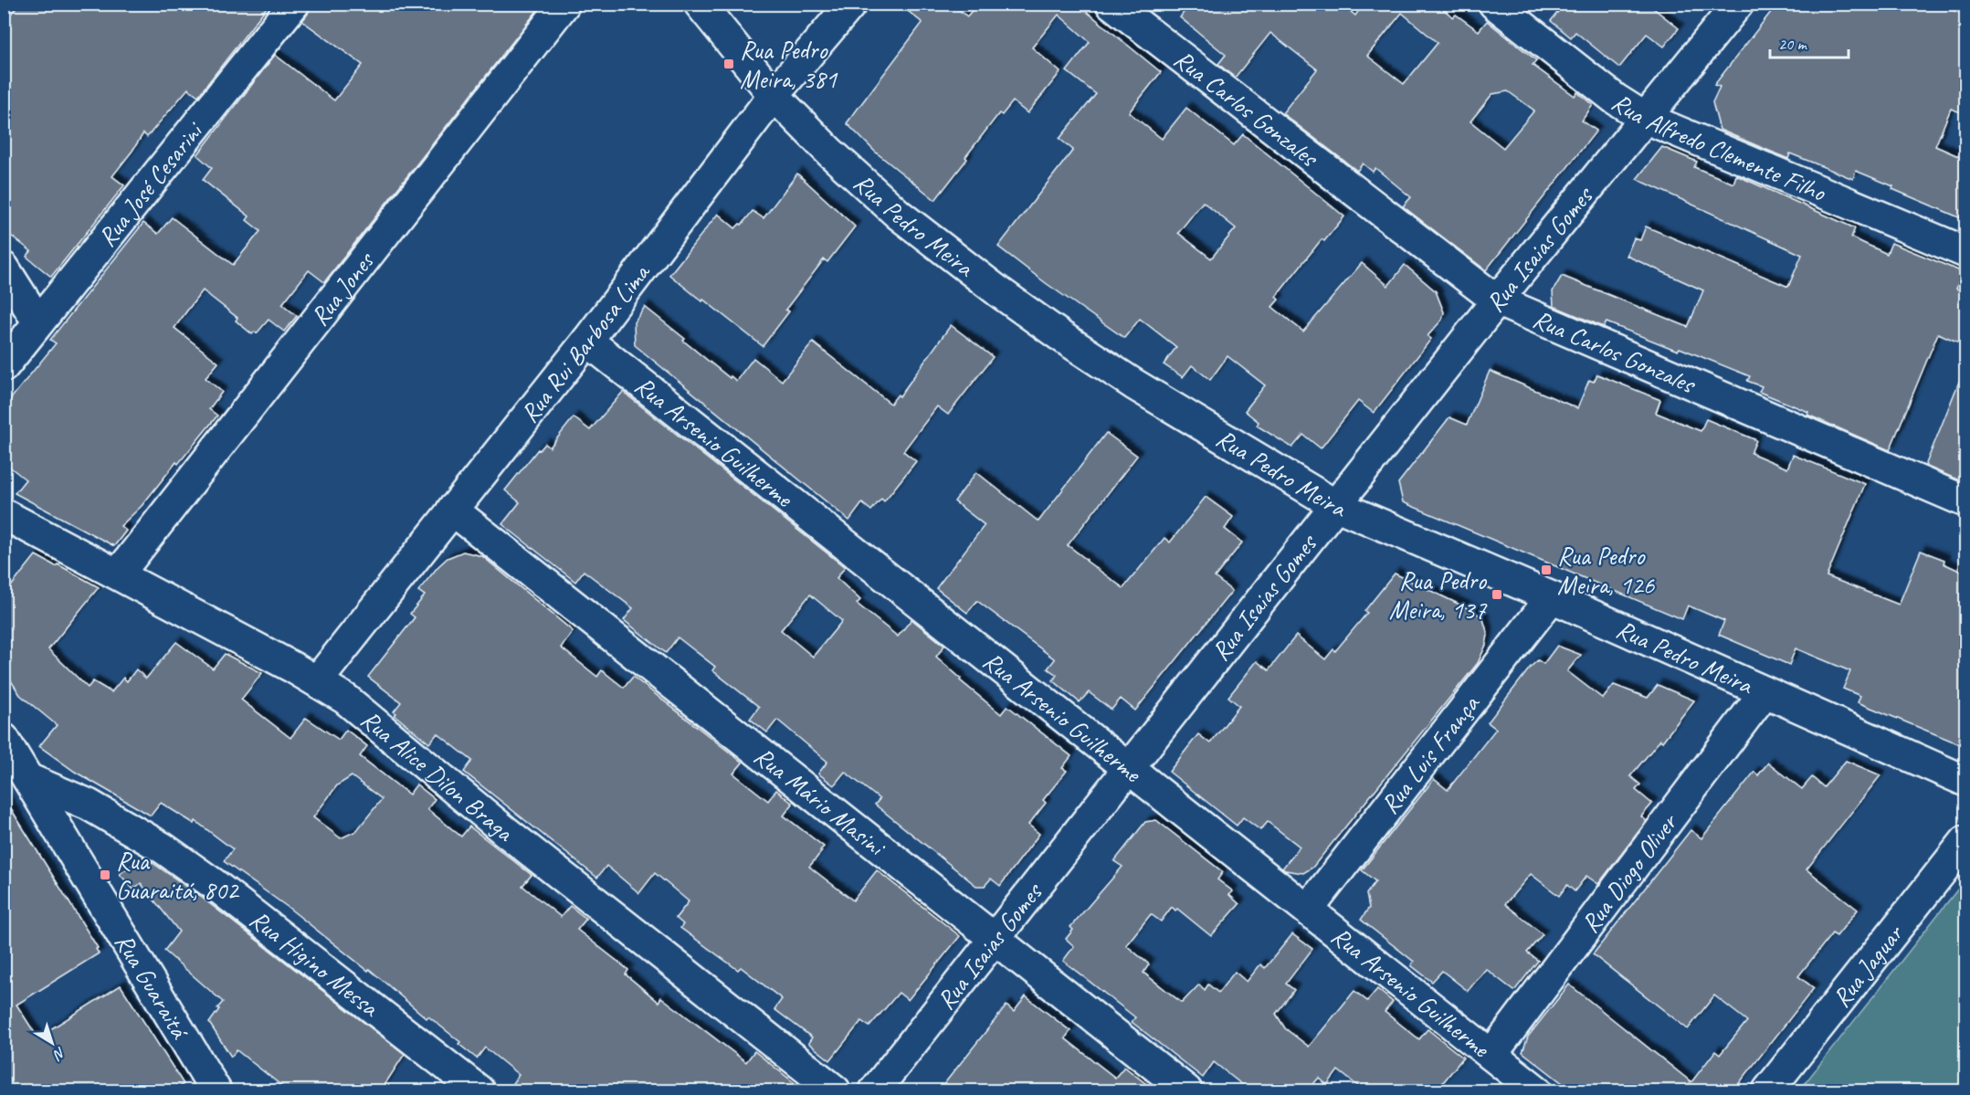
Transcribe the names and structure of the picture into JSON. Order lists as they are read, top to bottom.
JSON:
{
  "streets": {
    "street": [
      "Rua Carlos Gonzales",
      "Rua Alfredo Clemente Filho",
      "Rua José Cesarini",
      "Rua Pedro Meira",
      "Rua Isaias Gomes",
      "Rua Jones",
      "Rua Rui Barbosa Lima",
      "Rua Arsenio Guilherme",
      "Rua Luis França",
      "Rua Alice Dilon Braga",
      "Rua Mário Masini",
      "Rua Diogo Oliver",
      "Rua Higino Messa",
      "Rua Jaguar",
      "Rua Guaraitá"
    ]
  },
  "crossings": [
    ["Rua Carlos Gonzales", "Rua Isaias Gomes"],
    ["Rua Alfredo Clemente Filho", "Rua Isaias Gomes"],
    ["Rua Pedro Meira", "Rua Isaias Gomes"],
    ["Rua Pedro Meira", "Rua Rui Barbosa Lima"],
    ["Rua Pedro Meira", "Rua Luis França"],
    ["Rua Pedro Meira", "Rua Diogo Oliver"],
    ["Rua Isaias Gomes", "Rua Arsenio Guilherme"],
    ["Rua Isaias Gomes", "Rua Mário Masini"],
    ["Rua Jones", "Rua Alice Dilon Braga"],
    ["Rua Rui Barbosa Lima", "Rua Arsenio Guilherme"],
    ["Rua Rui Barbosa Lima", "Rua Alice Dilon Braga"],
    ["Rua Rui Barbosa Lima", "Rua Mário Masini"],
    ["Rua Arsenio Guilherme", "Rua Luis França"],
    ["Rua Arsenio Guilherme", "Rua Diogo Oliver"],
    ["Rua Higino Messa", "Rua Guaraitá"]
  ],
  "places": {
    "transit": [
      "Rua Pedro Meira, 381",
      "Rua Pedro Meira, 126",
      "Rua Pedro Meira, 137",
      "Rua Guaraitá, 802"
    ]
  },
  "scale_bar": "20 m",
  "north": "bottom right"
}
